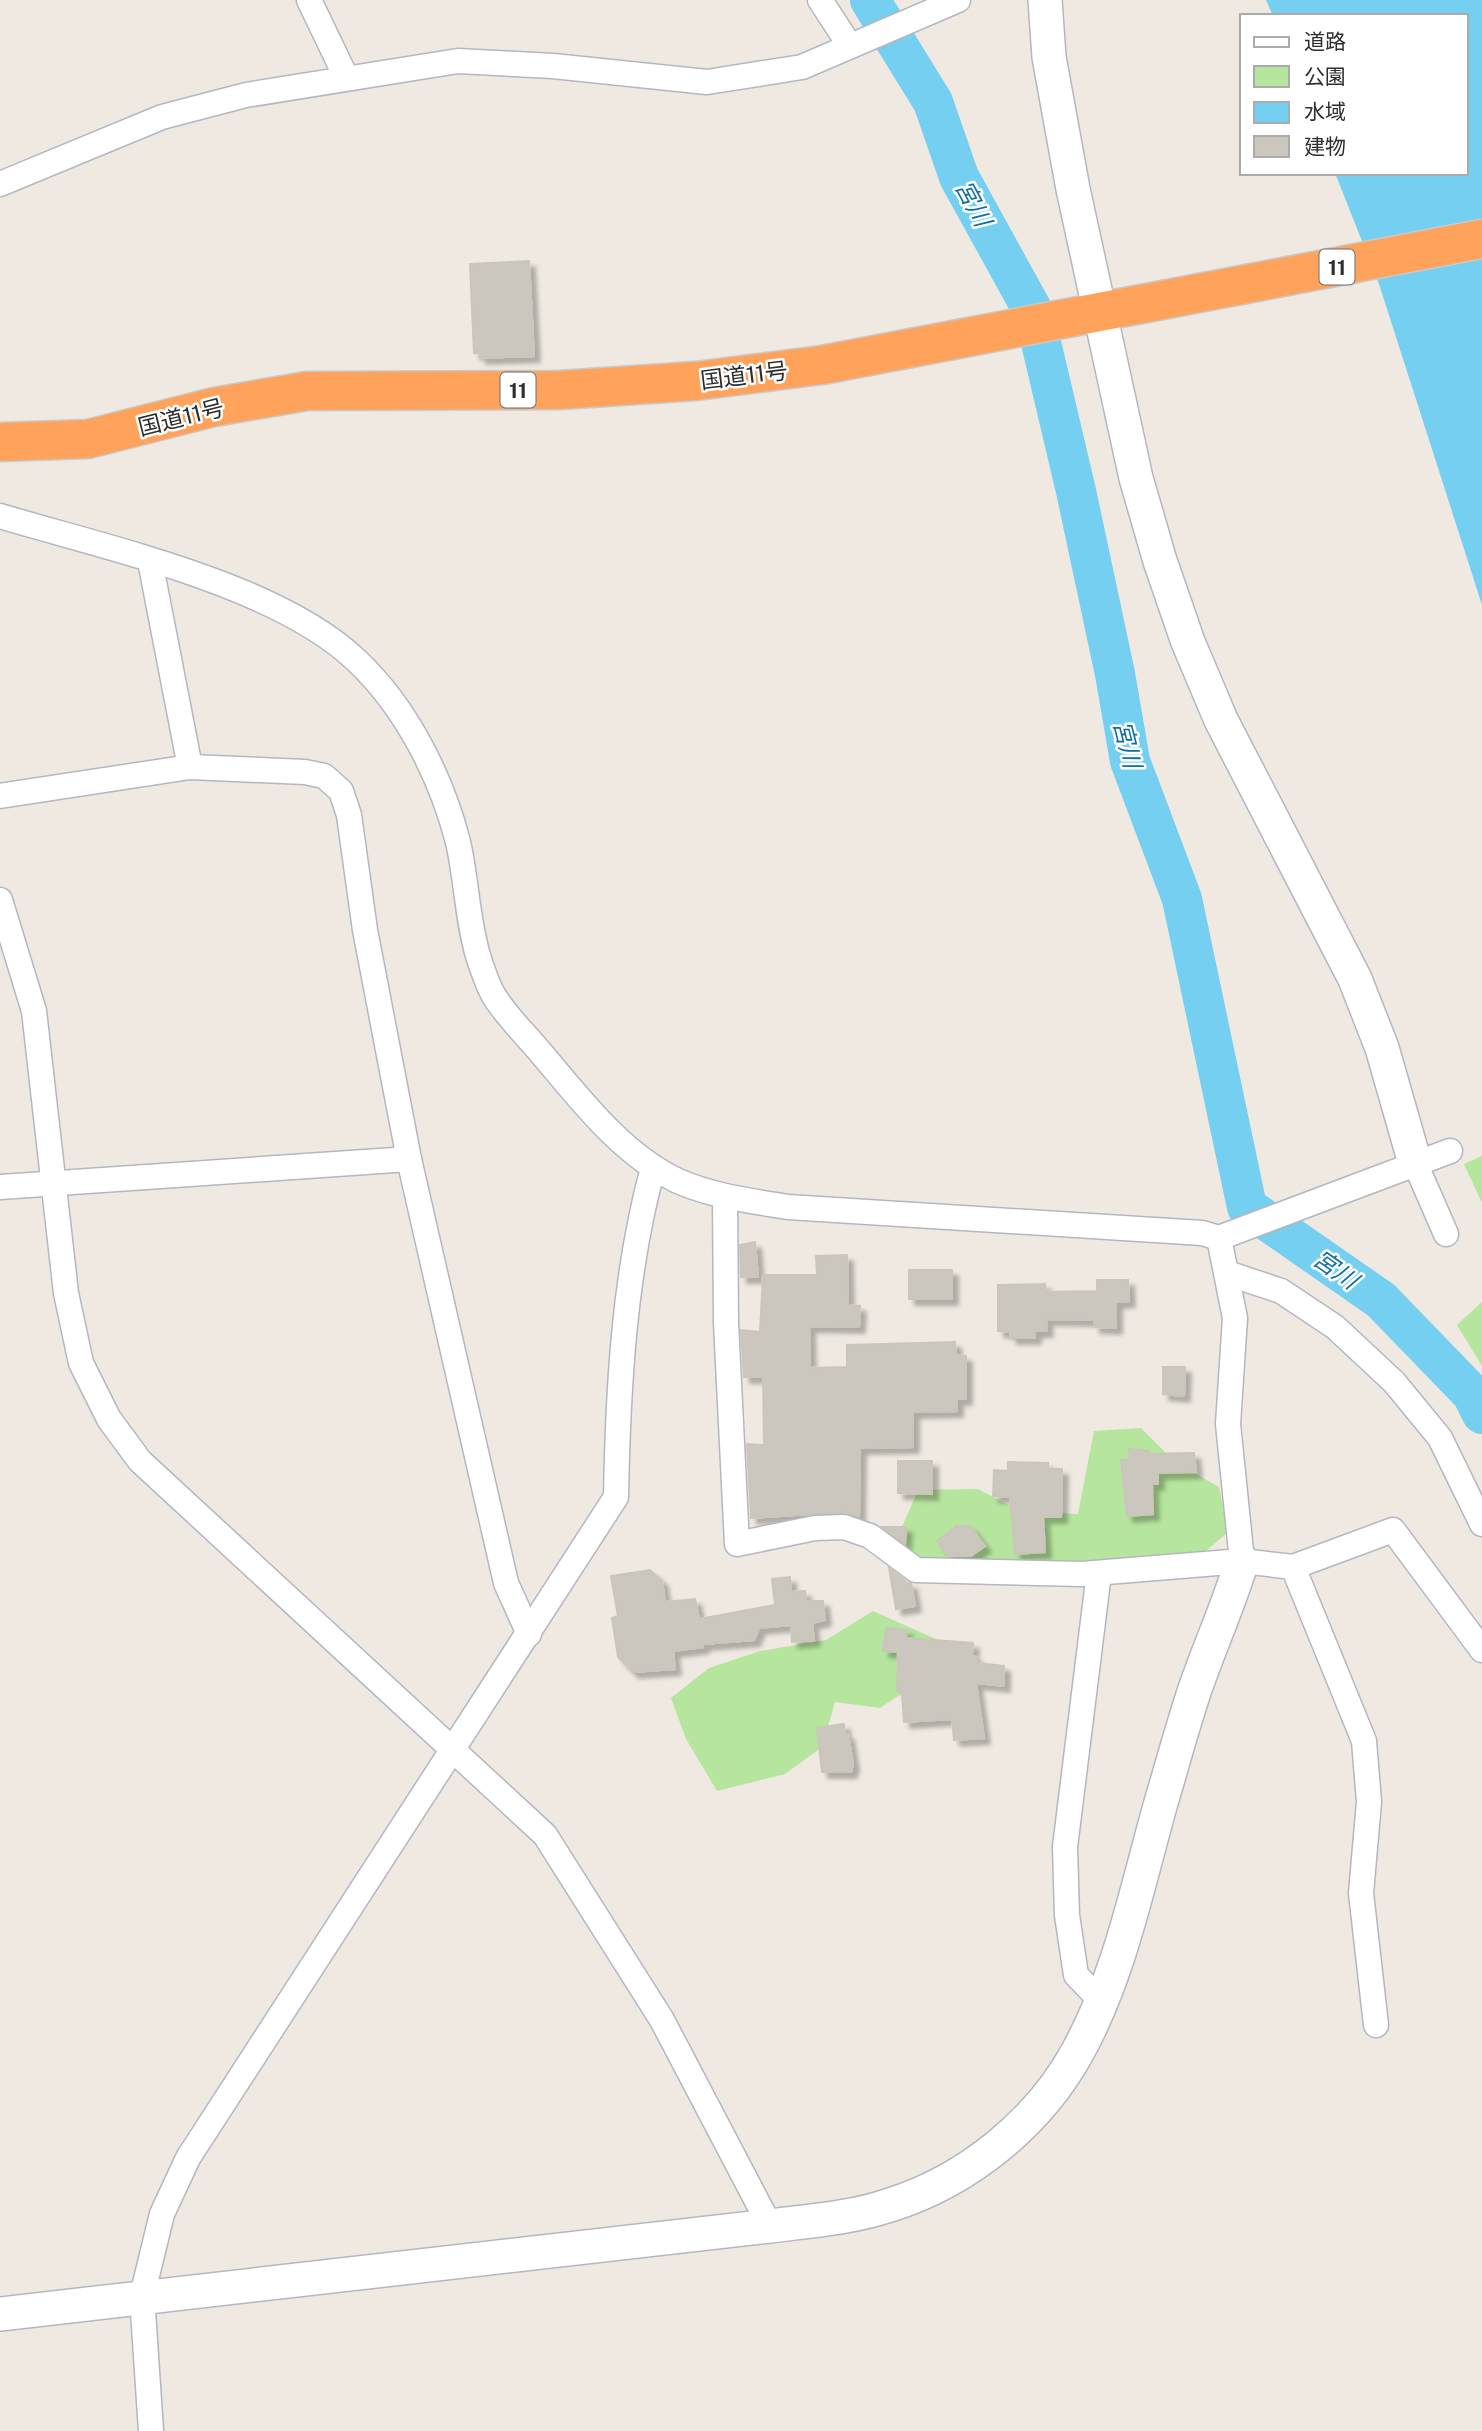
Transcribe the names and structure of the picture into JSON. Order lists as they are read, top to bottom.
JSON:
{
  "streets": {
    "highway": ["11", "国道11号"]
  },
  "water": ["宮川"],
  "legend": [
    "道路",
    "公園",
    "水域",
    "建物"
  ]
}
